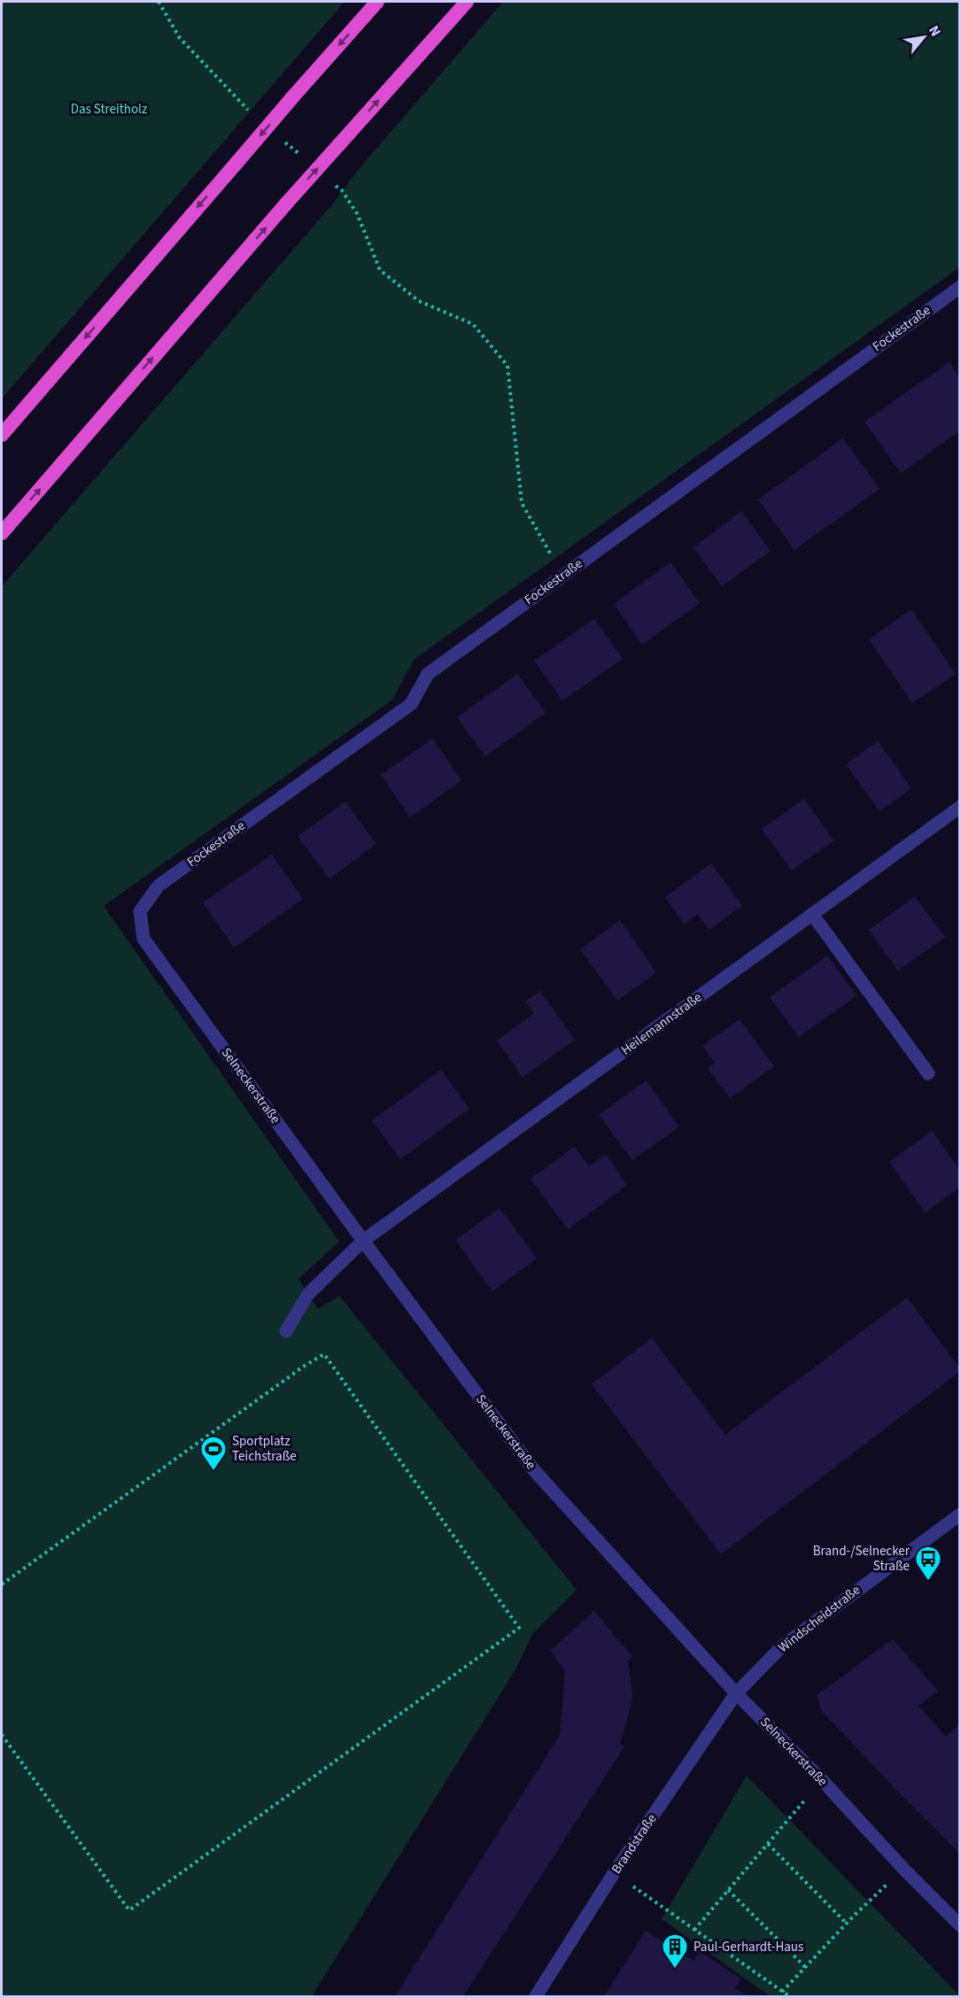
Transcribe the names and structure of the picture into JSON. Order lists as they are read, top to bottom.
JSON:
{
  "streets": {
    "street": [
      "Fockestraße",
      "Heilemannstraße",
      "Selneckerstraße",
      "Windscheidstraße",
      "Brandstraße"
    ]
  },
  "crossings": [
    ["Fockestraße", "Selneckerstraße"],
    ["Heilemannstraße", "Selneckerstraße"],
    ["Selneckerstraße", "Windscheidstraße"],
    ["Selneckerstraße", "Brandstraße"],
    ["Windscheidstraße", "Brandstraße"]
  ],
  "parks": ["Das Streitholz"],
  "places": {
    "sports": ["Sportplatz Teichstraße"],
    "bus stop": ["Brand-/Selnecker Straße"],
    "building": ["Paul-Gerhardt-Haus"]
  },
  "north": "top right"
}
